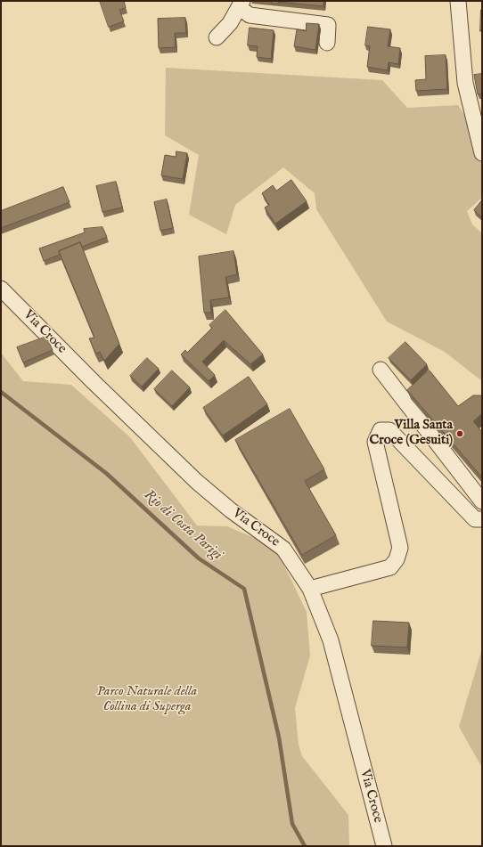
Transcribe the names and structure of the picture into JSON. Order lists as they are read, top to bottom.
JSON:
{
  "streets": {
    "street": ["Via Croce"]
  },
  "water": ["Rio di Costa Parigi"],
  "parks": ["Parco Naturale della Collina di Superga"],
  "places": ["Villa Santa Croce (Gesuiti)"]
}
